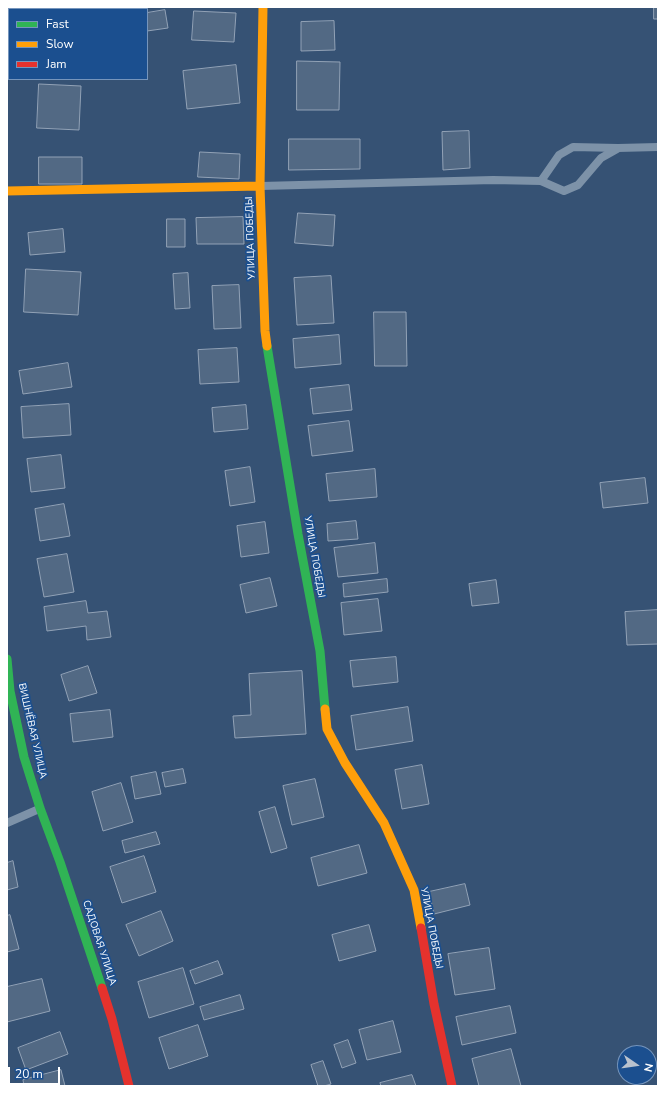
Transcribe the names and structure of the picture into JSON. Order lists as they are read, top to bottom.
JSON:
{
  "streets": {
    "street": ["УЛИЦА ПОБЕДЫ", "ВИШНЁВАЯ УЛИЦА", "САДОВАЯ УЛИЦА"]
  },
  "crossings": [
    ["ВИШНЁВАЯ УЛИЦА", "САДОВАЯ УЛИЦА"]
  ],
  "legend": ["Fast", "Slow", "Jam"],
  "scale_bar": "20 m",
  "north": "right"
}
